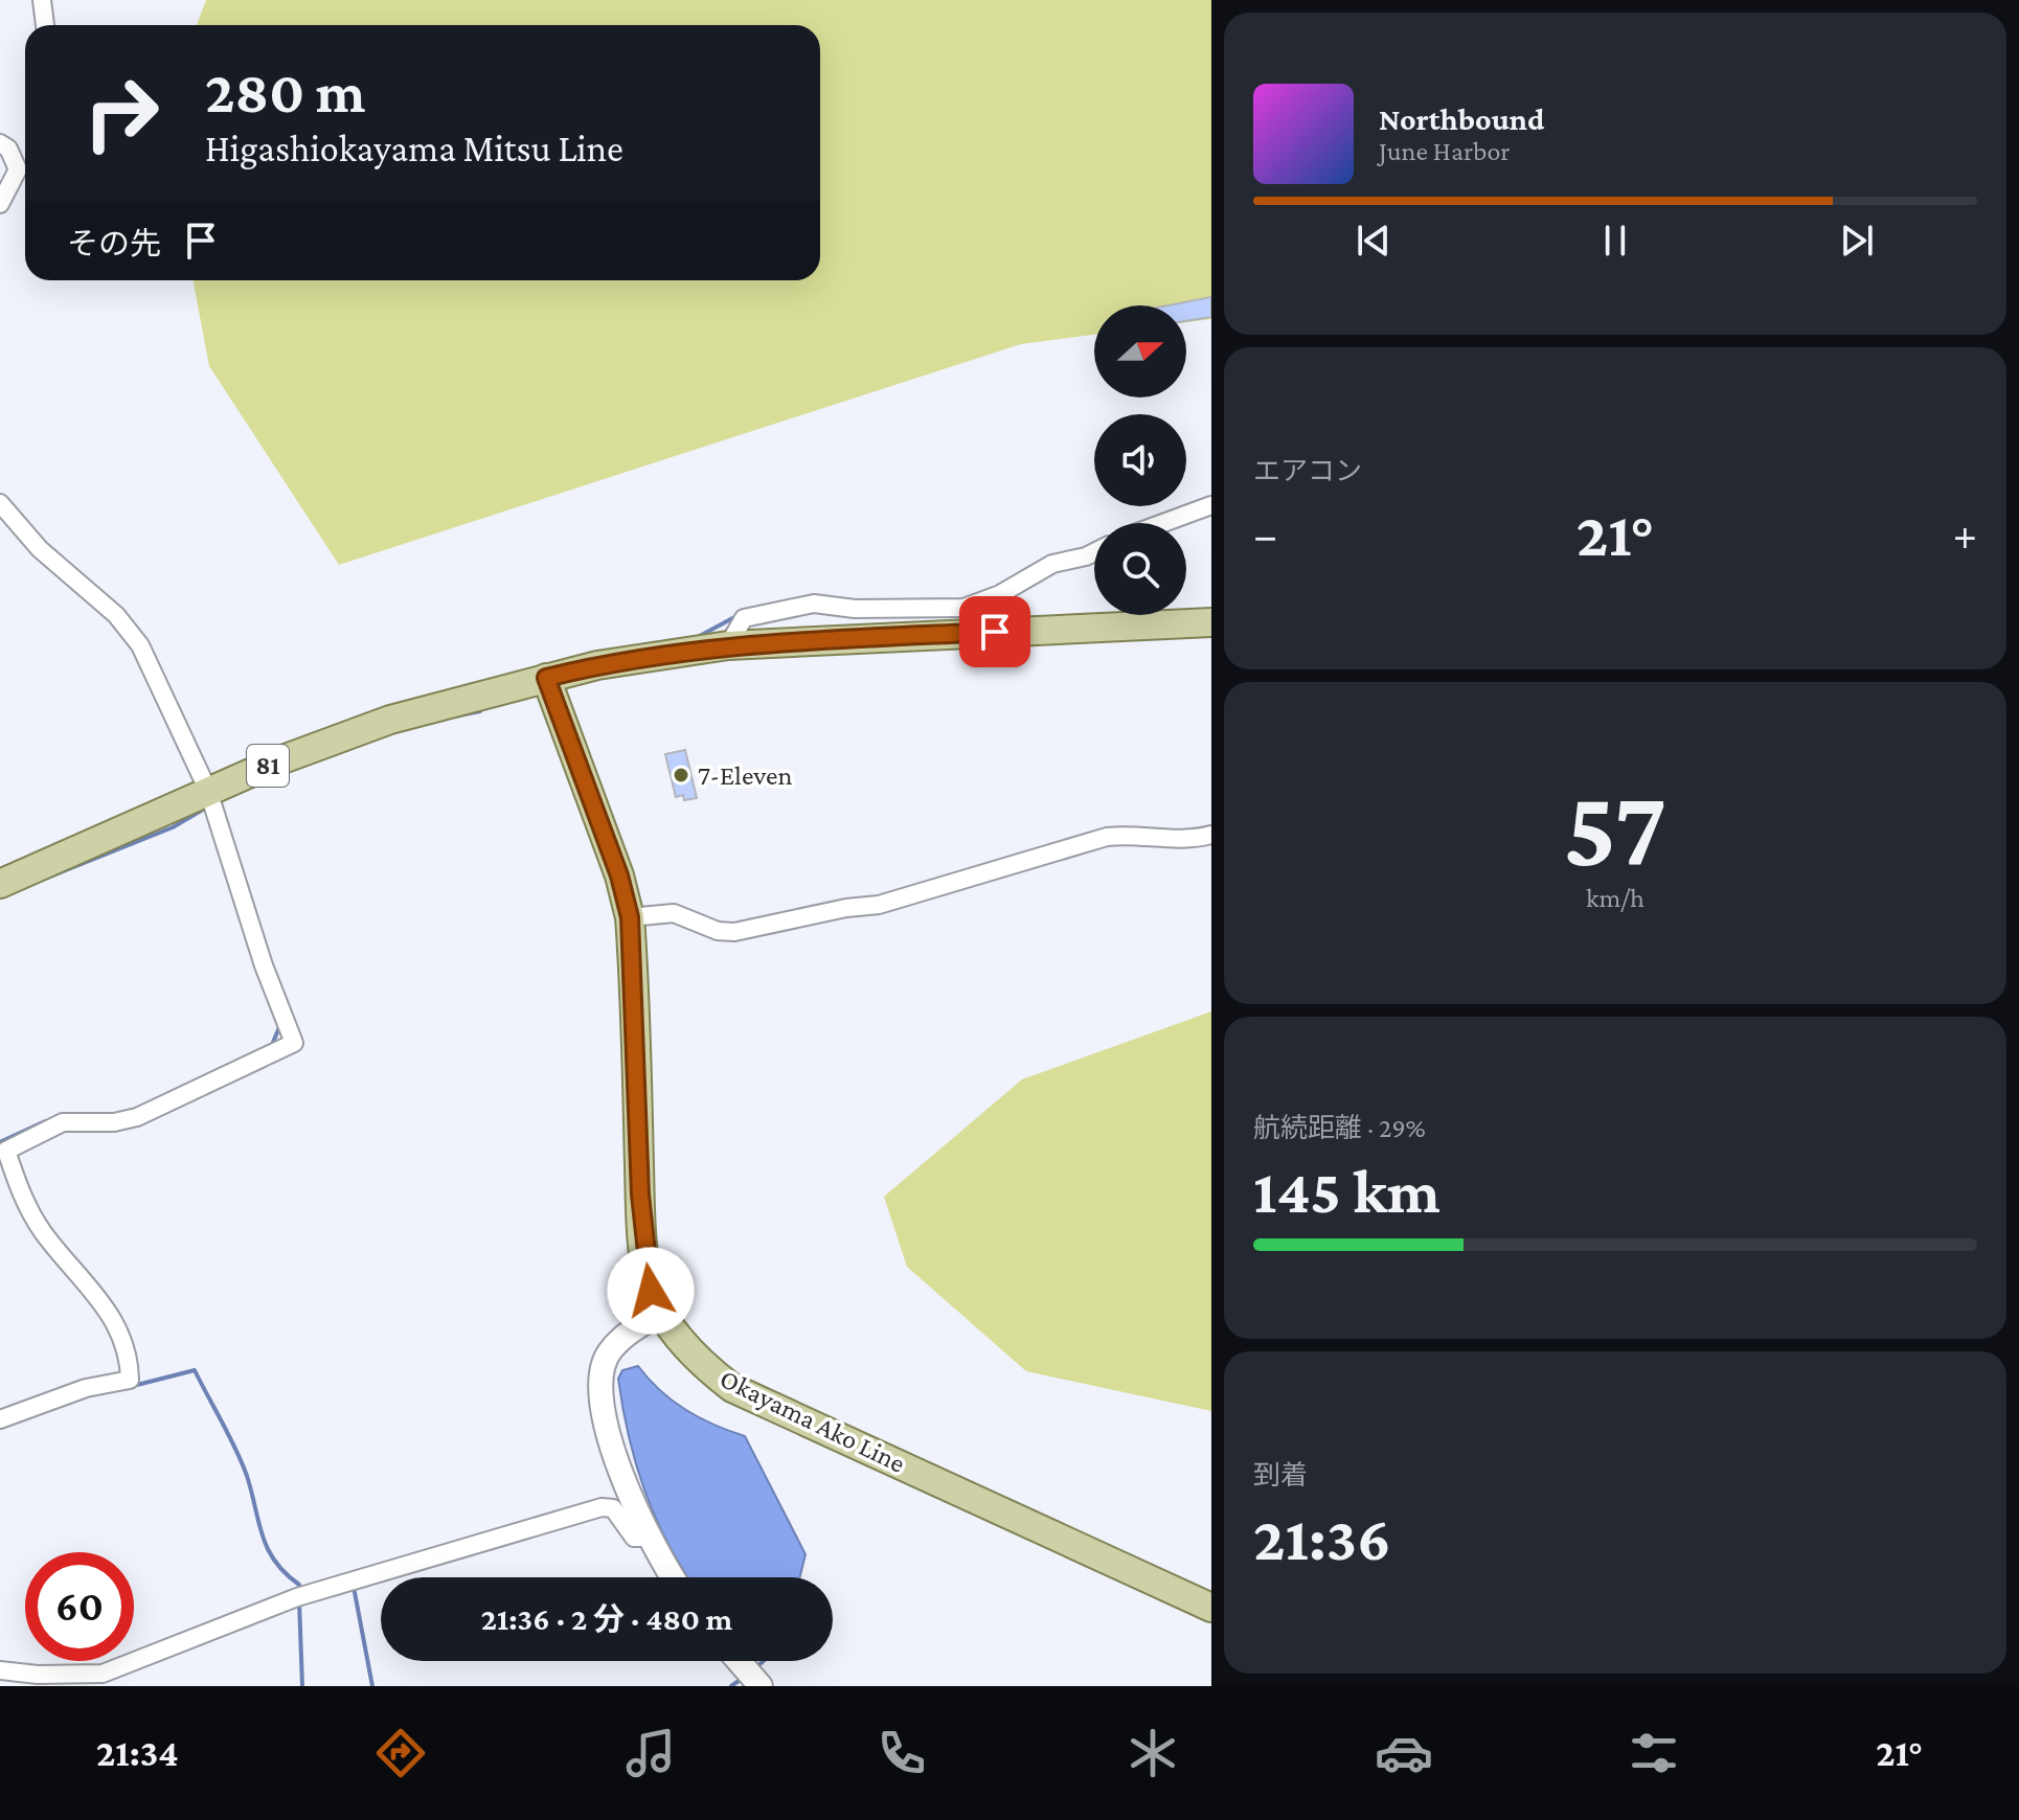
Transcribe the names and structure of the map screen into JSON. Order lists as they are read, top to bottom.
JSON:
{
  "streets": {
    "main road": ["81", "Okayama Ako Line"]
  },
  "crossings": [
    ["81", "Okayama Ako Line"]
  ],
  "places": ["7-Eleven"],
  "north": "right",
  "page": {
    "turn": ["280 m", "Higashiokayama Mitsu Line"],
    "song": ["Northbound", "June Harbor"],
    "then": "その先",
    "tile": [
      "エアコン",
      ["57", "km/h"],
      ["航続距離 · 29%", "145 km"],
      ["到着", "21:36"]
    ],
    "heat": ["−", "21°", "+"],
    "limit": "60",
    "trip": "21:36 · 2 分 · 480 m",
    "tabs": ["21:34", "21°"]
  }
}
